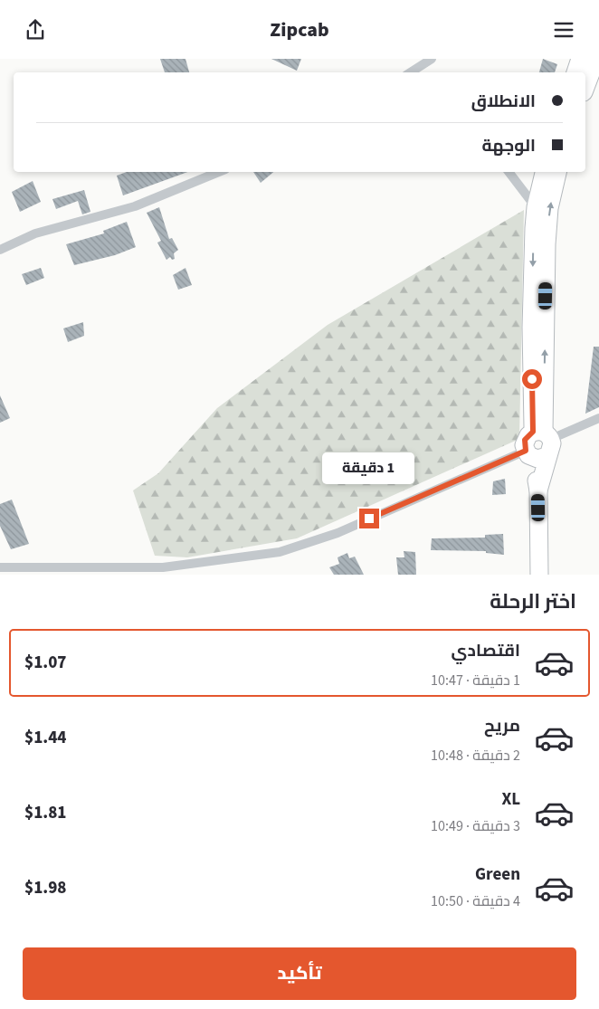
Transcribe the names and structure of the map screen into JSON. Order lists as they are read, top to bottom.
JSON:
{
  "page": {
    "header": "Zipcab",
    "banner": ["الانطلاق", "الوجهة"],
    "bubble": "1 دقيقة",
    "heading": "اختر الرحلة",
    "list": [
      {
        "name": "اقتصادي",
        "note": "1 دقيقة · 10:47",
        "value": "$1.07"
      },
      {
        "name": "مريح",
        "note": "2 دقيقة · 10:48",
        "value": "$1.44"
      },
      {
        "name": "XL",
        "note": "3 دقيقة · 10:49",
        "value": "$1.81"
      },
      {
        "name": "Green",
        "note": "4 دقيقة · 10:50",
        "value": "$1.98"
      }
    ],
    "buttons": "تأكيد"
  }
}
